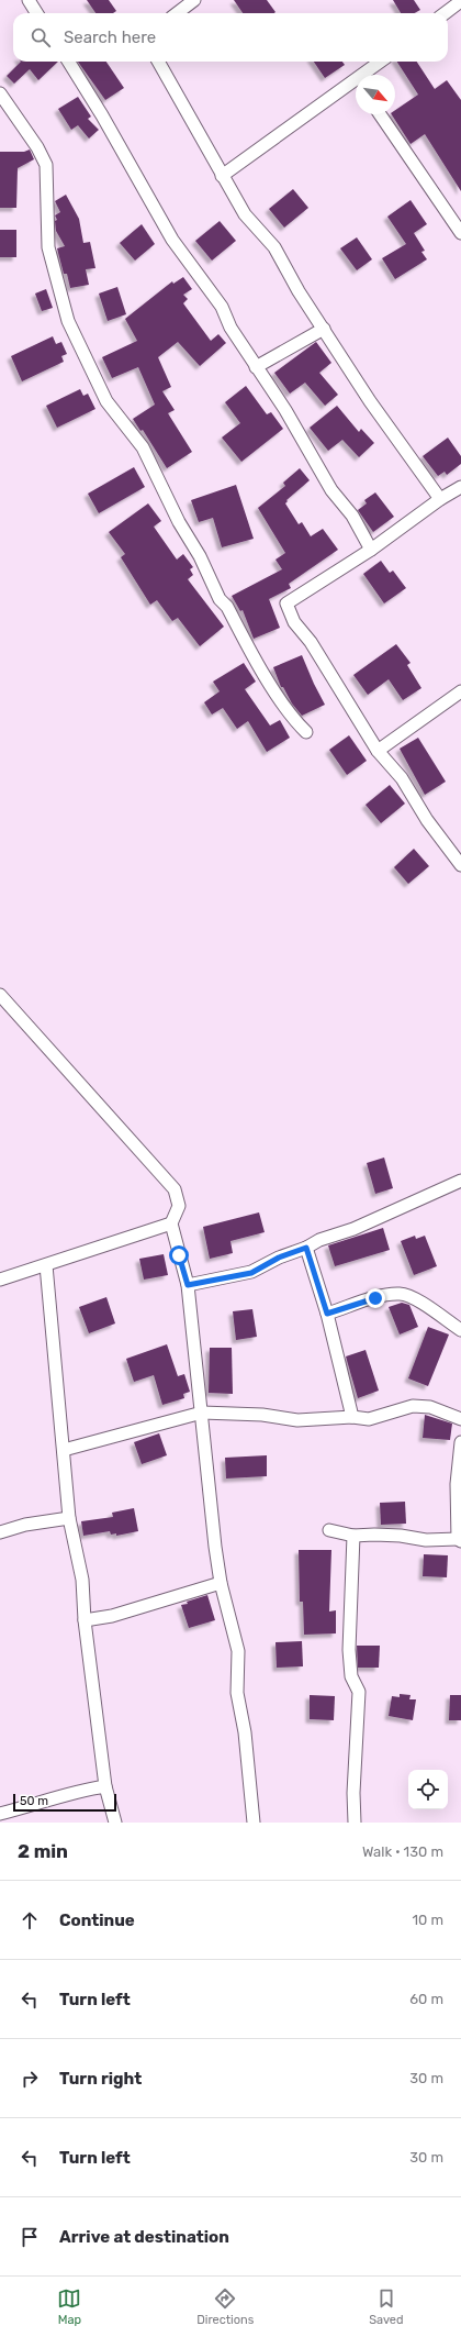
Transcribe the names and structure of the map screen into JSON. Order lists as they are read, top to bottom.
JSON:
{
  "scale_bar": "50 m",
  "north": "bottom right",
  "page": {
    "search": "Search here",
    "scale": "50 m",
    "heading": ["2 min", "Walk · 130 m"],
    "list": [
      ["Continue", "10 m"],
      ["Turn left", "60 m"],
      ["Turn right", "30 m"],
      ["Turn left", "30 m"],
      "Arrive at destination"
    ],
    "nav": ["Map", "Directions", "Saved"]
  }
}
